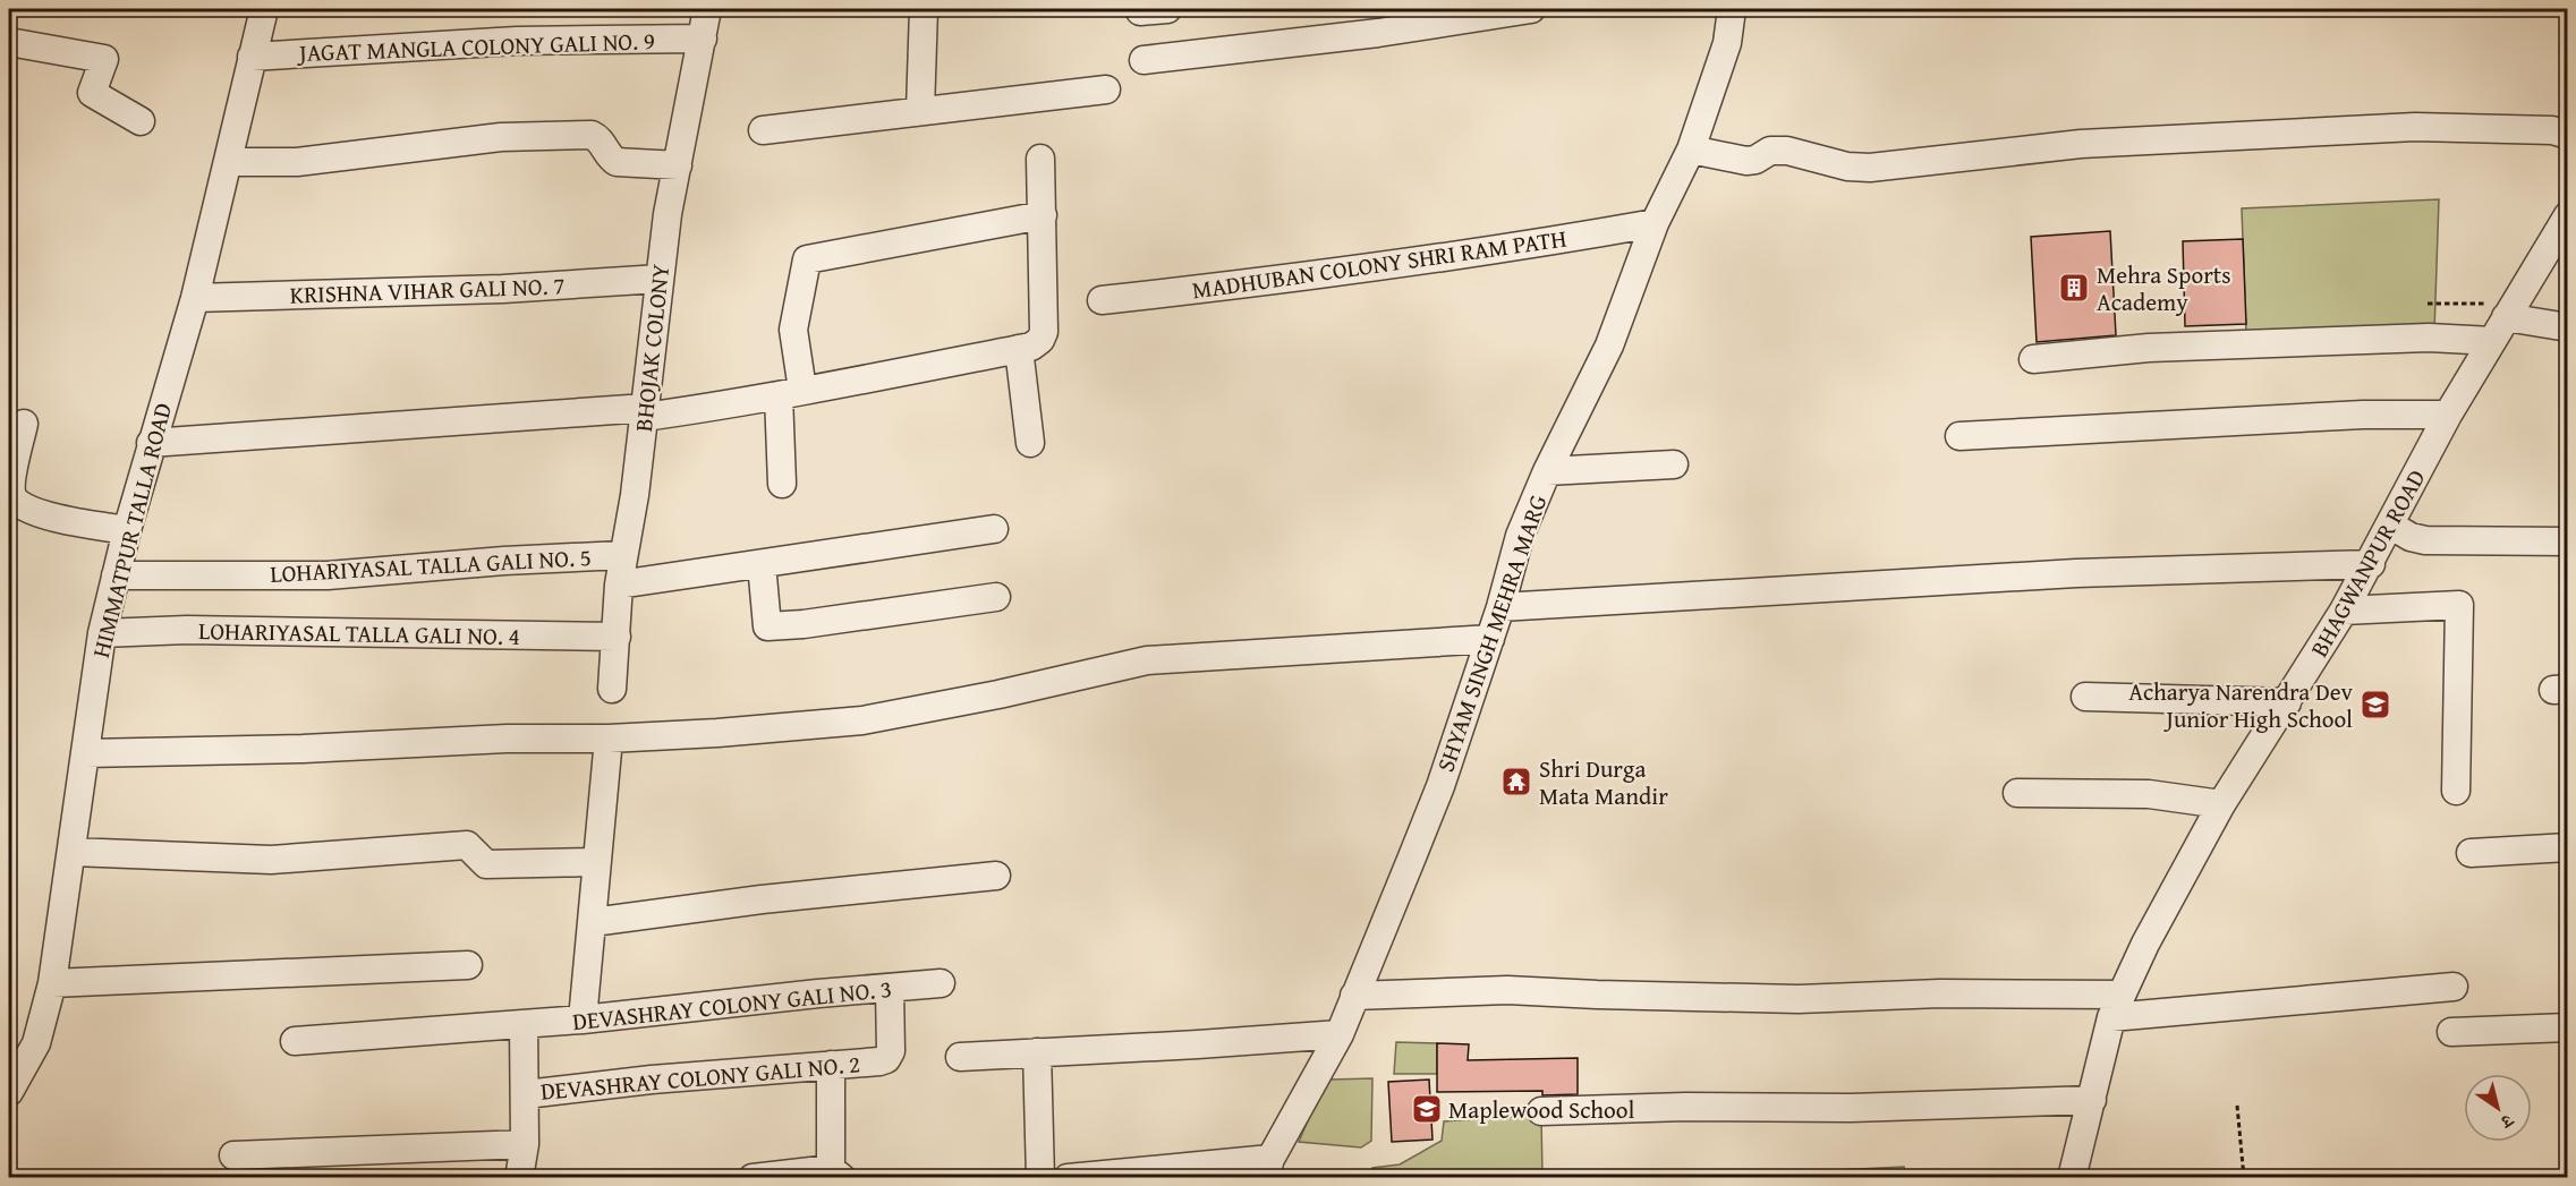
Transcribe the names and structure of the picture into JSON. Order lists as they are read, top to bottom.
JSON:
{
  "streets": {
    "street": [
      "JAGAT MANGLA COLONY GALI NO. 9",
      "MADHUBAN COLONY SHRI RAM PATH",
      "KRISHNA VIHAR GALI NO. 7",
      "BHOJAK COLONY",
      "HIMMATPUR TALLA ROAD",
      "BHAGWANPUR ROAD",
      "LOHARIYASAL TALLA GALI NO. 5",
      "LOHARIYASAL TALLA GALI NO. 4",
      "SHYAM SINGH MEHRA MARG",
      "DEVASHRAY COLONY GALI NO. 3",
      "DEVASHRAY COLONY GALI NO. 2"
    ]
  },
  "crossings": [
    ["JAGAT MANGLA COLONY GALI NO. 9", "BHOJAK COLONY"],
    ["JAGAT MANGLA COLONY GALI NO. 9", "HIMMATPUR TALLA ROAD"],
    ["MADHUBAN COLONY SHRI RAM PATH", "SHYAM SINGH MEHRA MARG"],
    ["KRISHNA VIHAR GALI NO. 7", "BHOJAK COLONY"],
    ["KRISHNA VIHAR GALI NO. 7", "HIMMATPUR TALLA ROAD"],
    ["BHOJAK COLONY", "LOHARIYASAL TALLA GALI NO. 5"],
    ["BHOJAK COLONY", "LOHARIYASAL TALLA GALI NO. 4"],
    ["HIMMATPUR TALLA ROAD", "LOHARIYASAL TALLA GALI NO. 5"],
    ["HIMMATPUR TALLA ROAD", "LOHARIYASAL TALLA GALI NO. 4"],
    ["DEVASHRAY COLONY GALI NO. 3", "DEVASHRAY COLONY GALI NO. 2"]
  ],
  "places": {
    "building": ["Mehra Sports Academy"],
    "school or university": ["Acharya Narendra Dev Junior High School", "Maplewood School"],
    "temple": ["Shri Durga Mata Mandir"]
  },
  "north": "bottom right"
}
